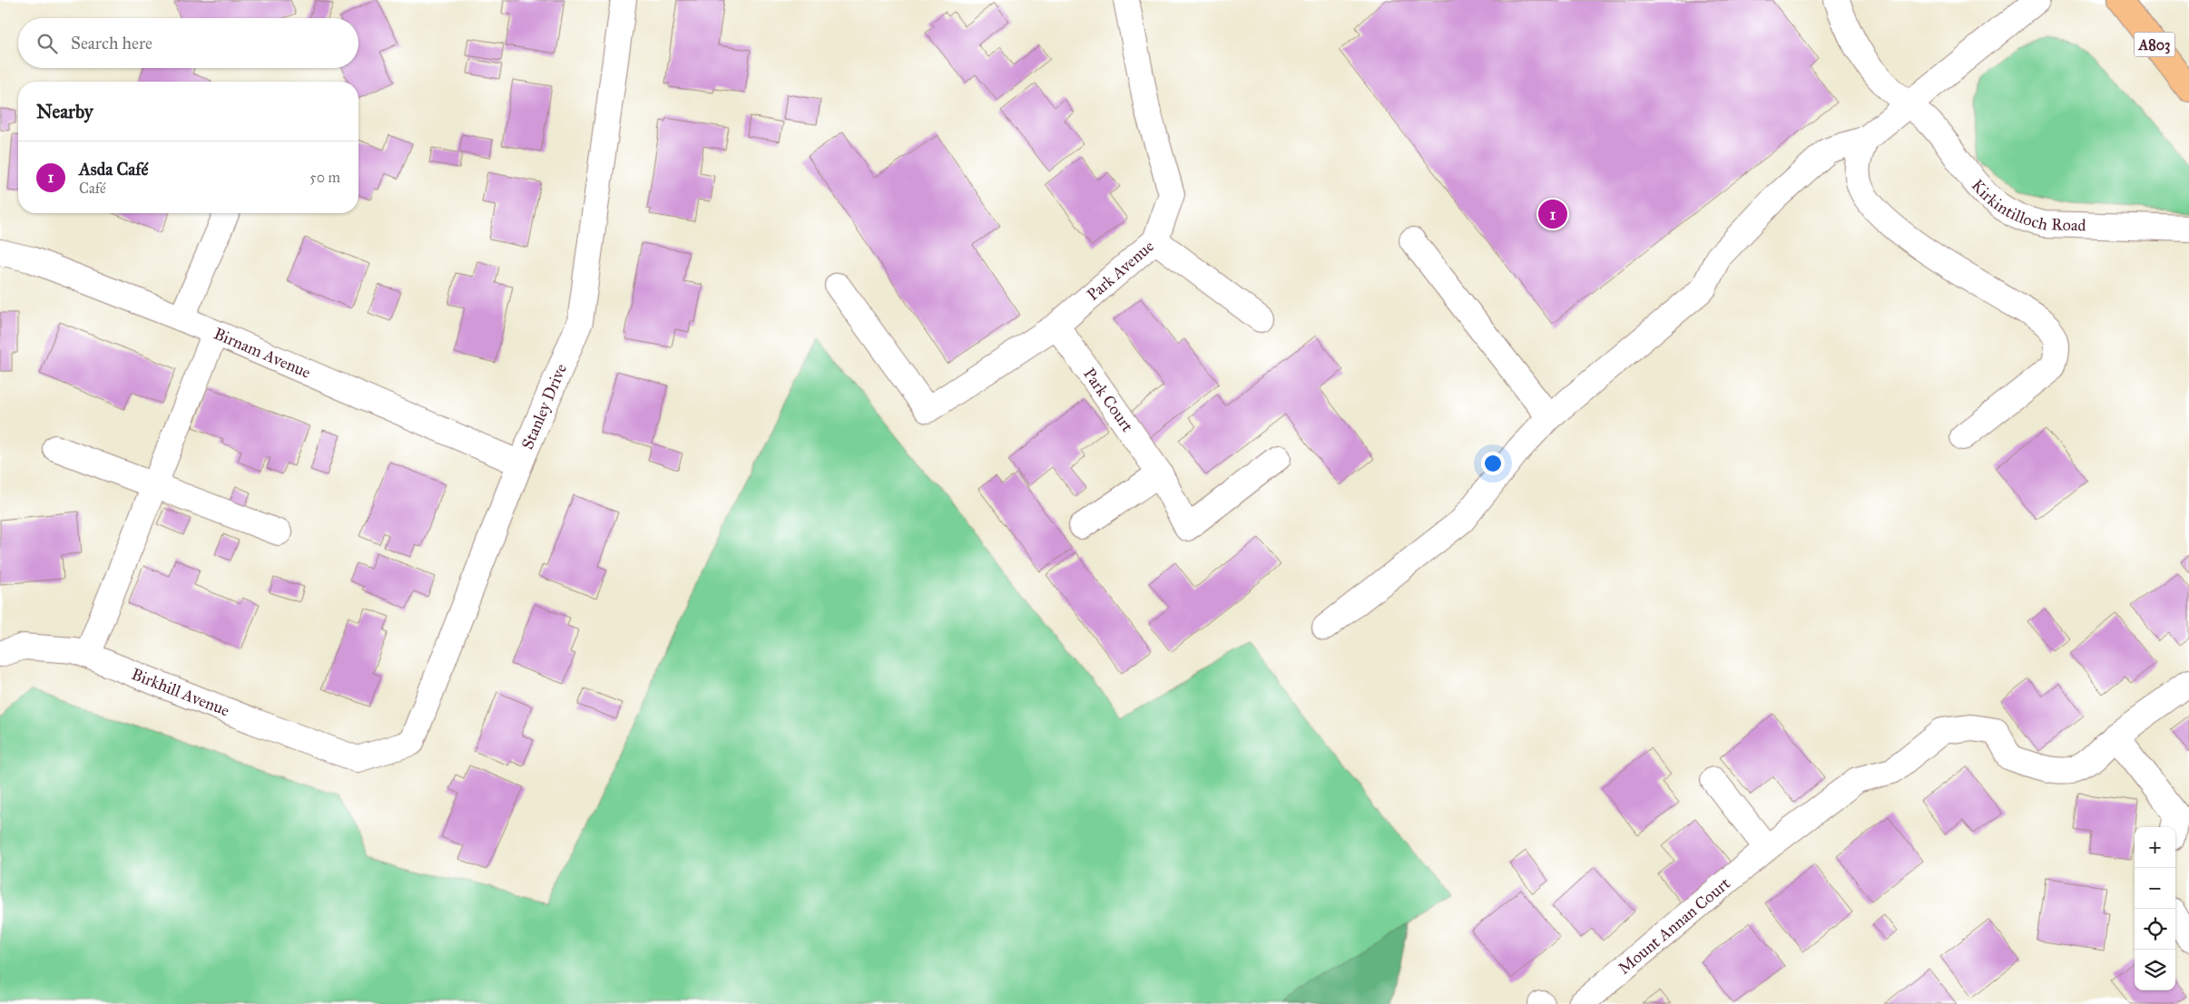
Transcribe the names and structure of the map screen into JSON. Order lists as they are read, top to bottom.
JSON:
{
  "streets": {
    "main road": ["A803"],
    "street": [
      "Kirkintilloch Road",
      "Park Avenue",
      "Birnam Avenue",
      "Park Court",
      "Stanley Drive",
      "Birkhill Avenue",
      "Mount Annan Court"
    ]
  },
  "crossings": [
    ["Park Avenue", "Park Court"],
    ["Birnam Avenue", "Stanley Drive"],
    ["Stanley Drive", "Birkhill Avenue"]
  ],
  "page": {
    "search": "Search here",
    "heading": "Nearby",
    "list": [
      {
        "mark": "1",
        "name": "Asda Café",
        "note": "Café",
        "value": "50 m"
      }
    ],
    "pins": "1",
    "map_buttons": ["+", "−"]
  }
}
